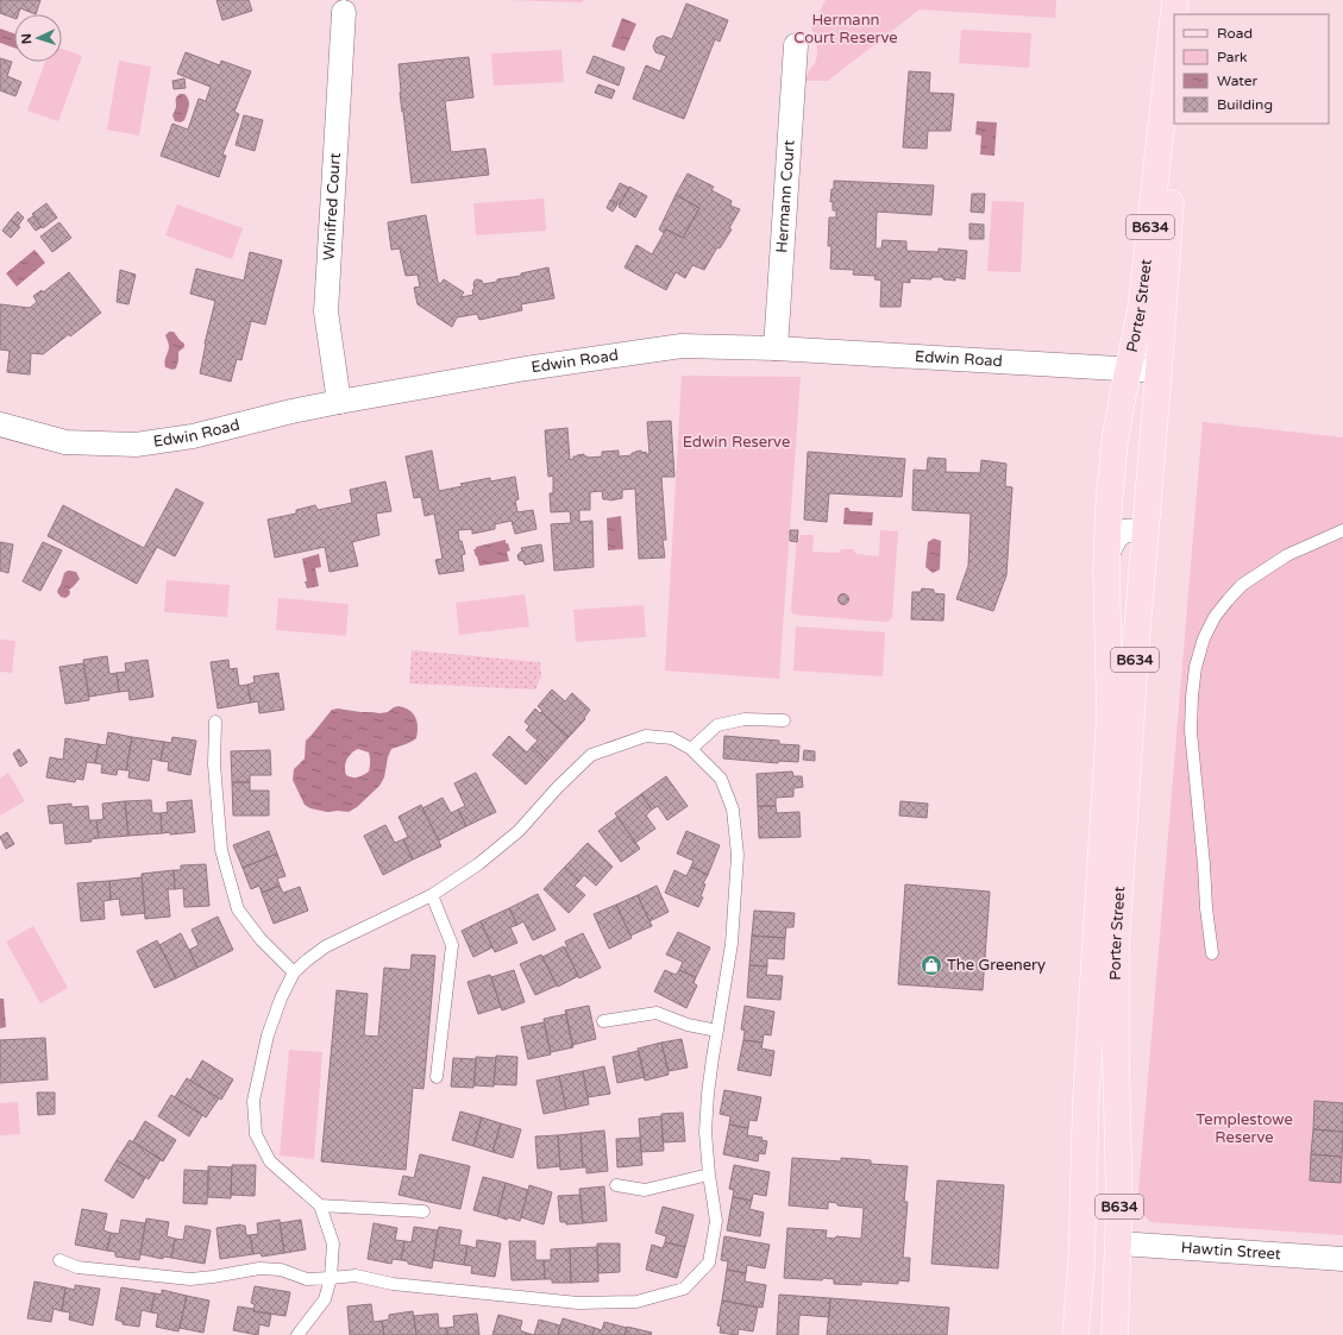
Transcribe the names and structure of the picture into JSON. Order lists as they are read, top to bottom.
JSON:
{
  "streets": {
    "main road": ["B634", "Porter Street"],
    "street": [
      "Hermann Court",
      "Winifred Court",
      "Edwin Road",
      "Hawtin Street"
    ]
  },
  "crossings": [
    ["Hermann Court", "Edwin Road"],
    ["Winifred Court", "Edwin Road"],
    ["Porter Street", "Edwin Road"],
    ["Porter Street", "Hawtin Street"]
  ],
  "parks": ["Hermann Court Reserve", "Edwin Reserve", "Templestowe Reserve"],
  "places": {
    "shop": ["The Greenery"]
  },
  "legend": [
    "Road",
    "Park",
    "Water",
    "Building"
  ],
  "north": "left"
}
